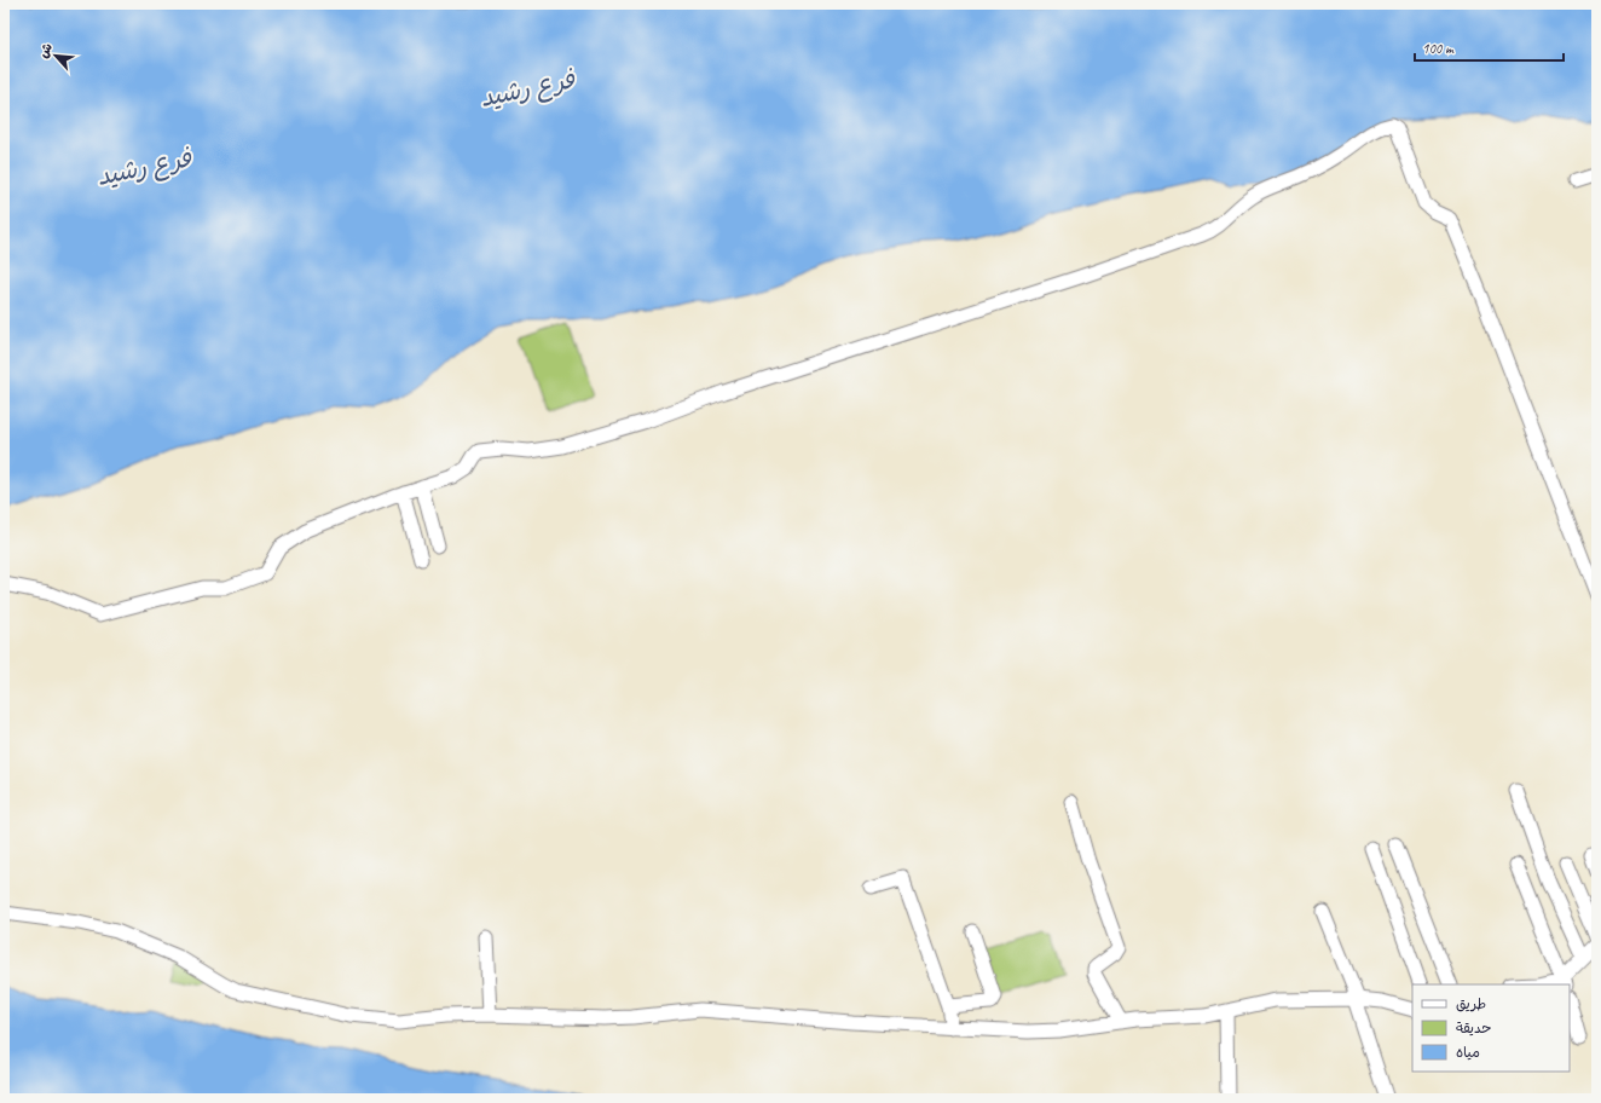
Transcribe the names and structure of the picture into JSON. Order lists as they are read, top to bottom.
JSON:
{
  "water": ["فرع رشيد"],
  "legend": ["طريق", "حديقة", "مياه"],
  "scale_bar": "100 m",
  "north": "top left"
}
